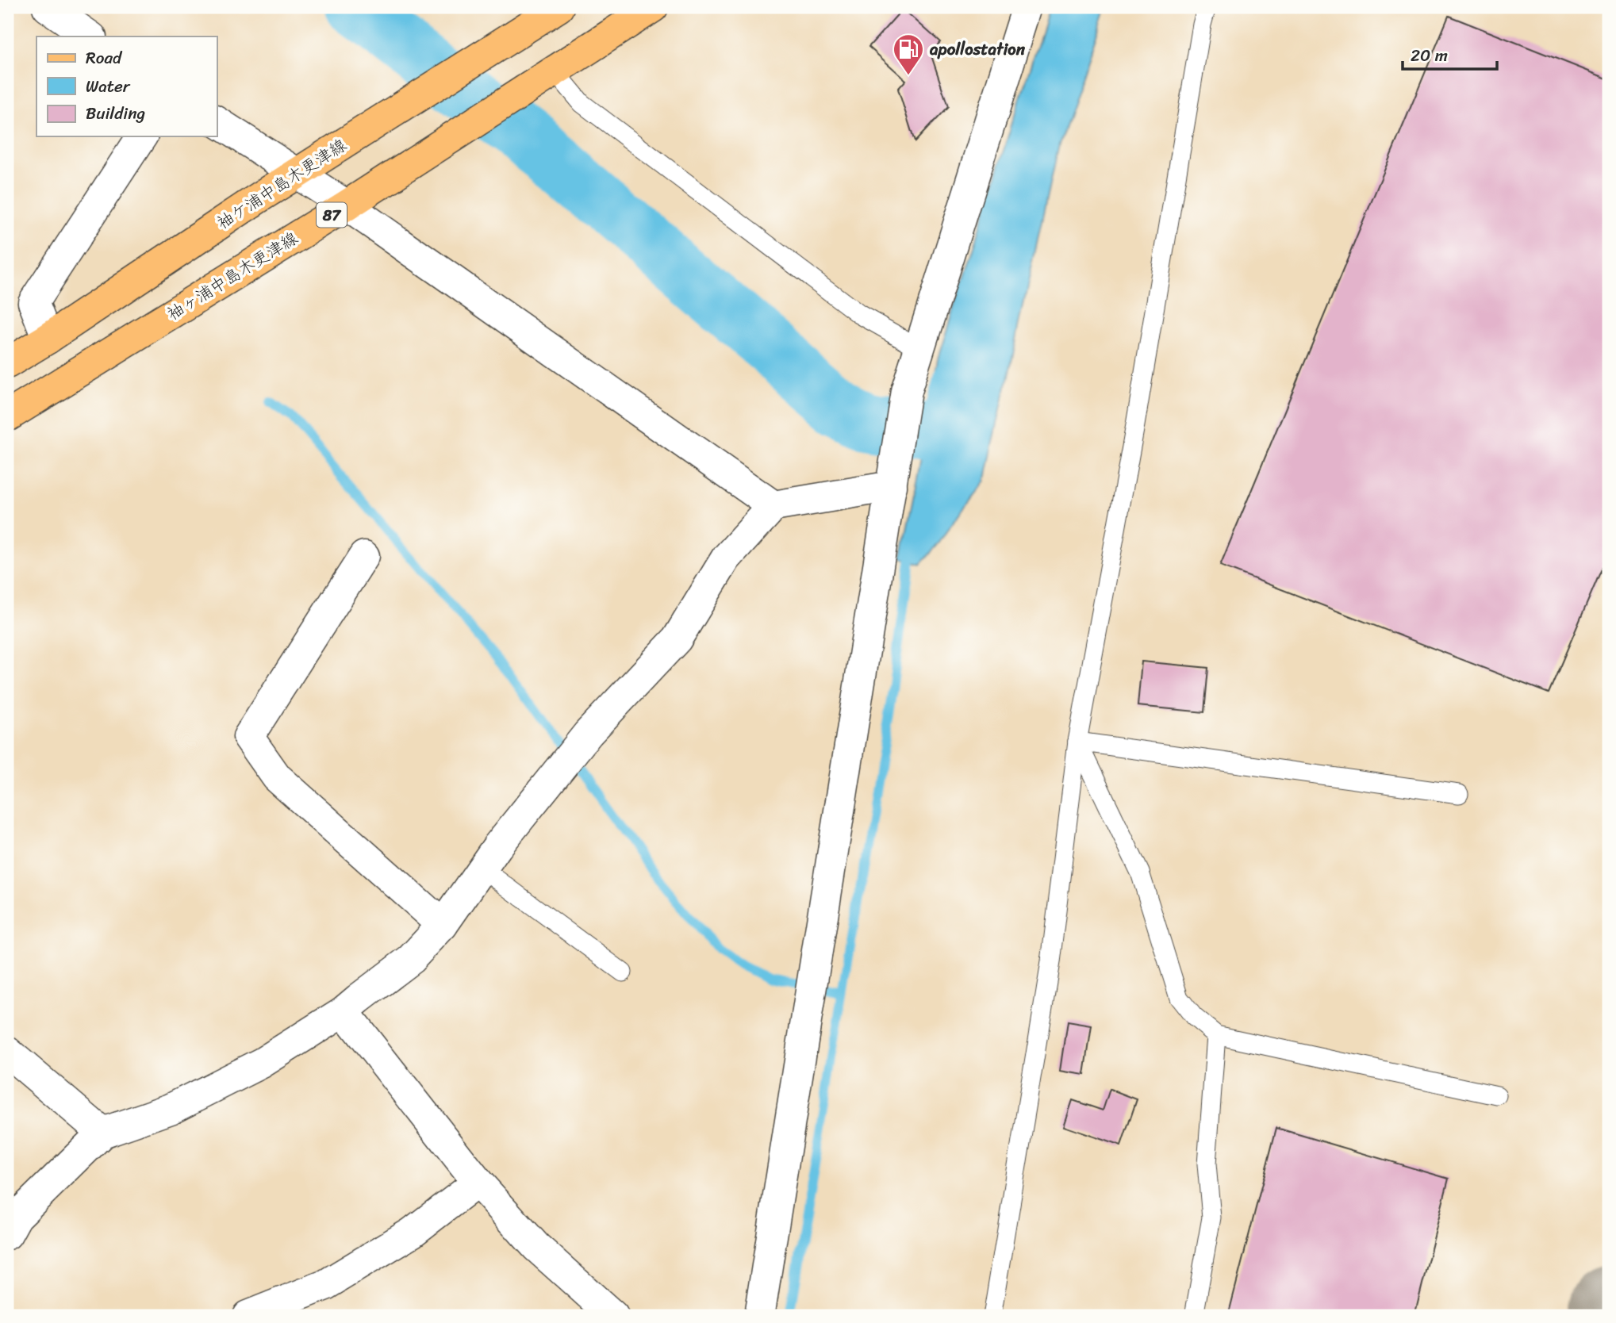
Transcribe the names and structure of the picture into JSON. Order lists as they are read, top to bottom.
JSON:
{
  "streets": {
    "main road": ["袖ケ浦中島木更津線", "87", "袖ヶ浦中島木更津線"]
  },
  "places": {
    "fuel station": ["apollostation"]
  },
  "legend": ["Road", "Water", "Building"],
  "scale_bar": "20 m"
}
